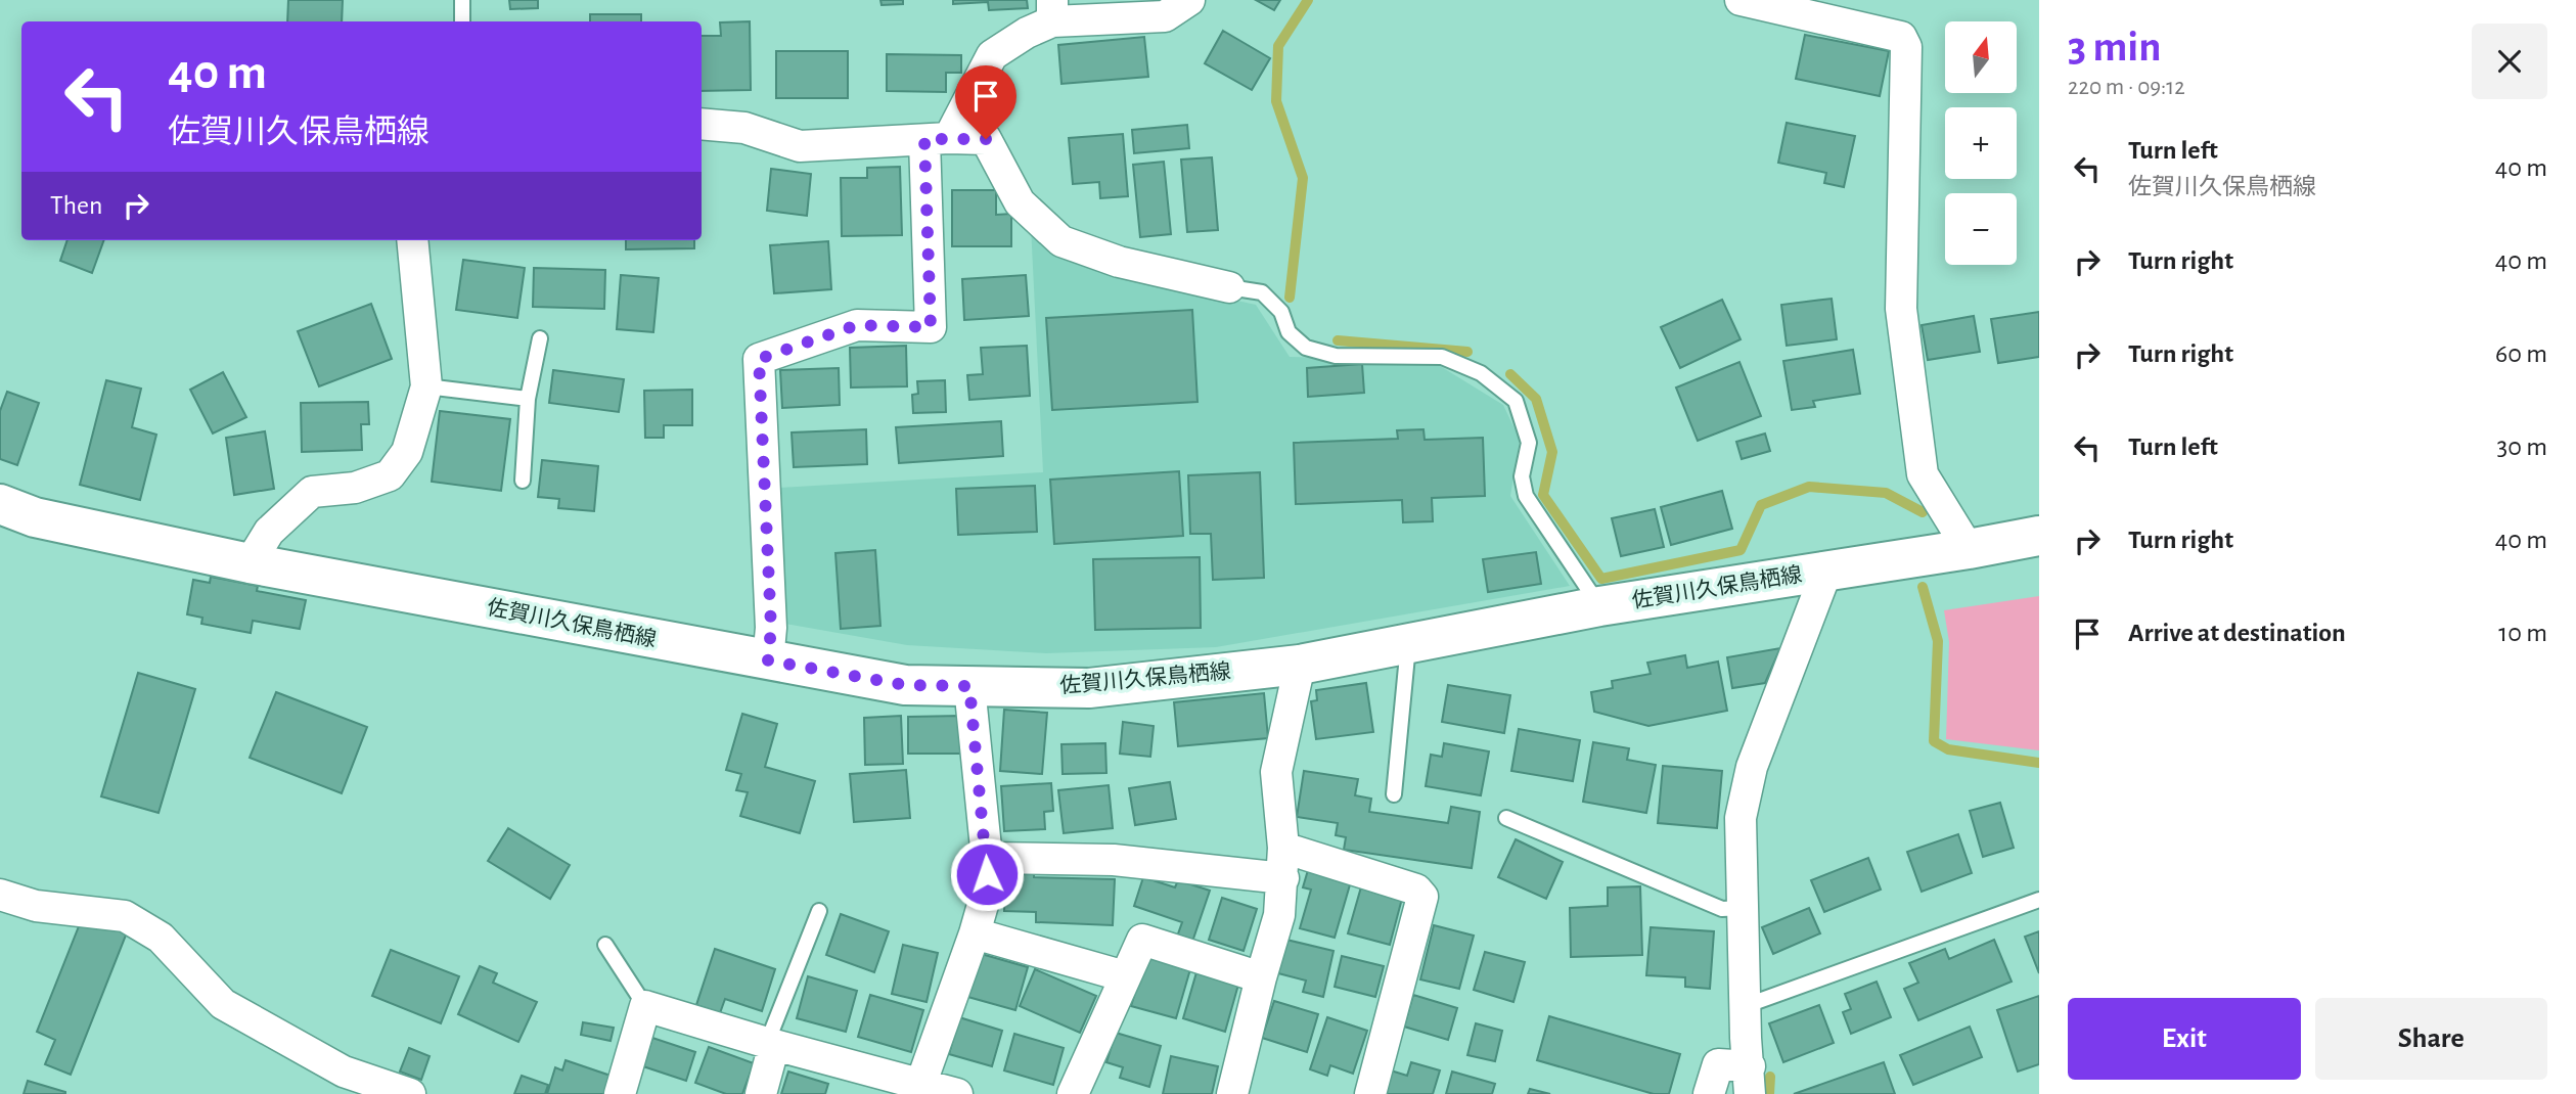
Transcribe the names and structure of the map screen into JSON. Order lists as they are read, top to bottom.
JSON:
{
  "streets": {
    "main road": ["佐賀川久保鳥栖線"]
  },
  "north": "top",
  "page": {
    "heading": ["3 min", "220 m · 09:12"],
    "map_buttons": ["+", "−"],
    "turn": ["40 m", "佐賀川久保鳥栖線"],
    "list": [
      {
        "name": "Turn left",
        "note": "佐賀川久保鳥栖線",
        "value": "40 m"
      },
      {
        "name": "Turn right",
        "value": "40 m"
      },
      {
        "name": "Turn right",
        "value": "60 m"
      },
      {
        "name": "Turn left",
        "value": "30 m"
      },
      {
        "name": "Turn right",
        "value": "40 m"
      },
      {
        "name": "Arrive at destination",
        "value": "10 m"
      }
    ],
    "then": "Then",
    "buttons": ["Exit", "Share"]
  }
}
